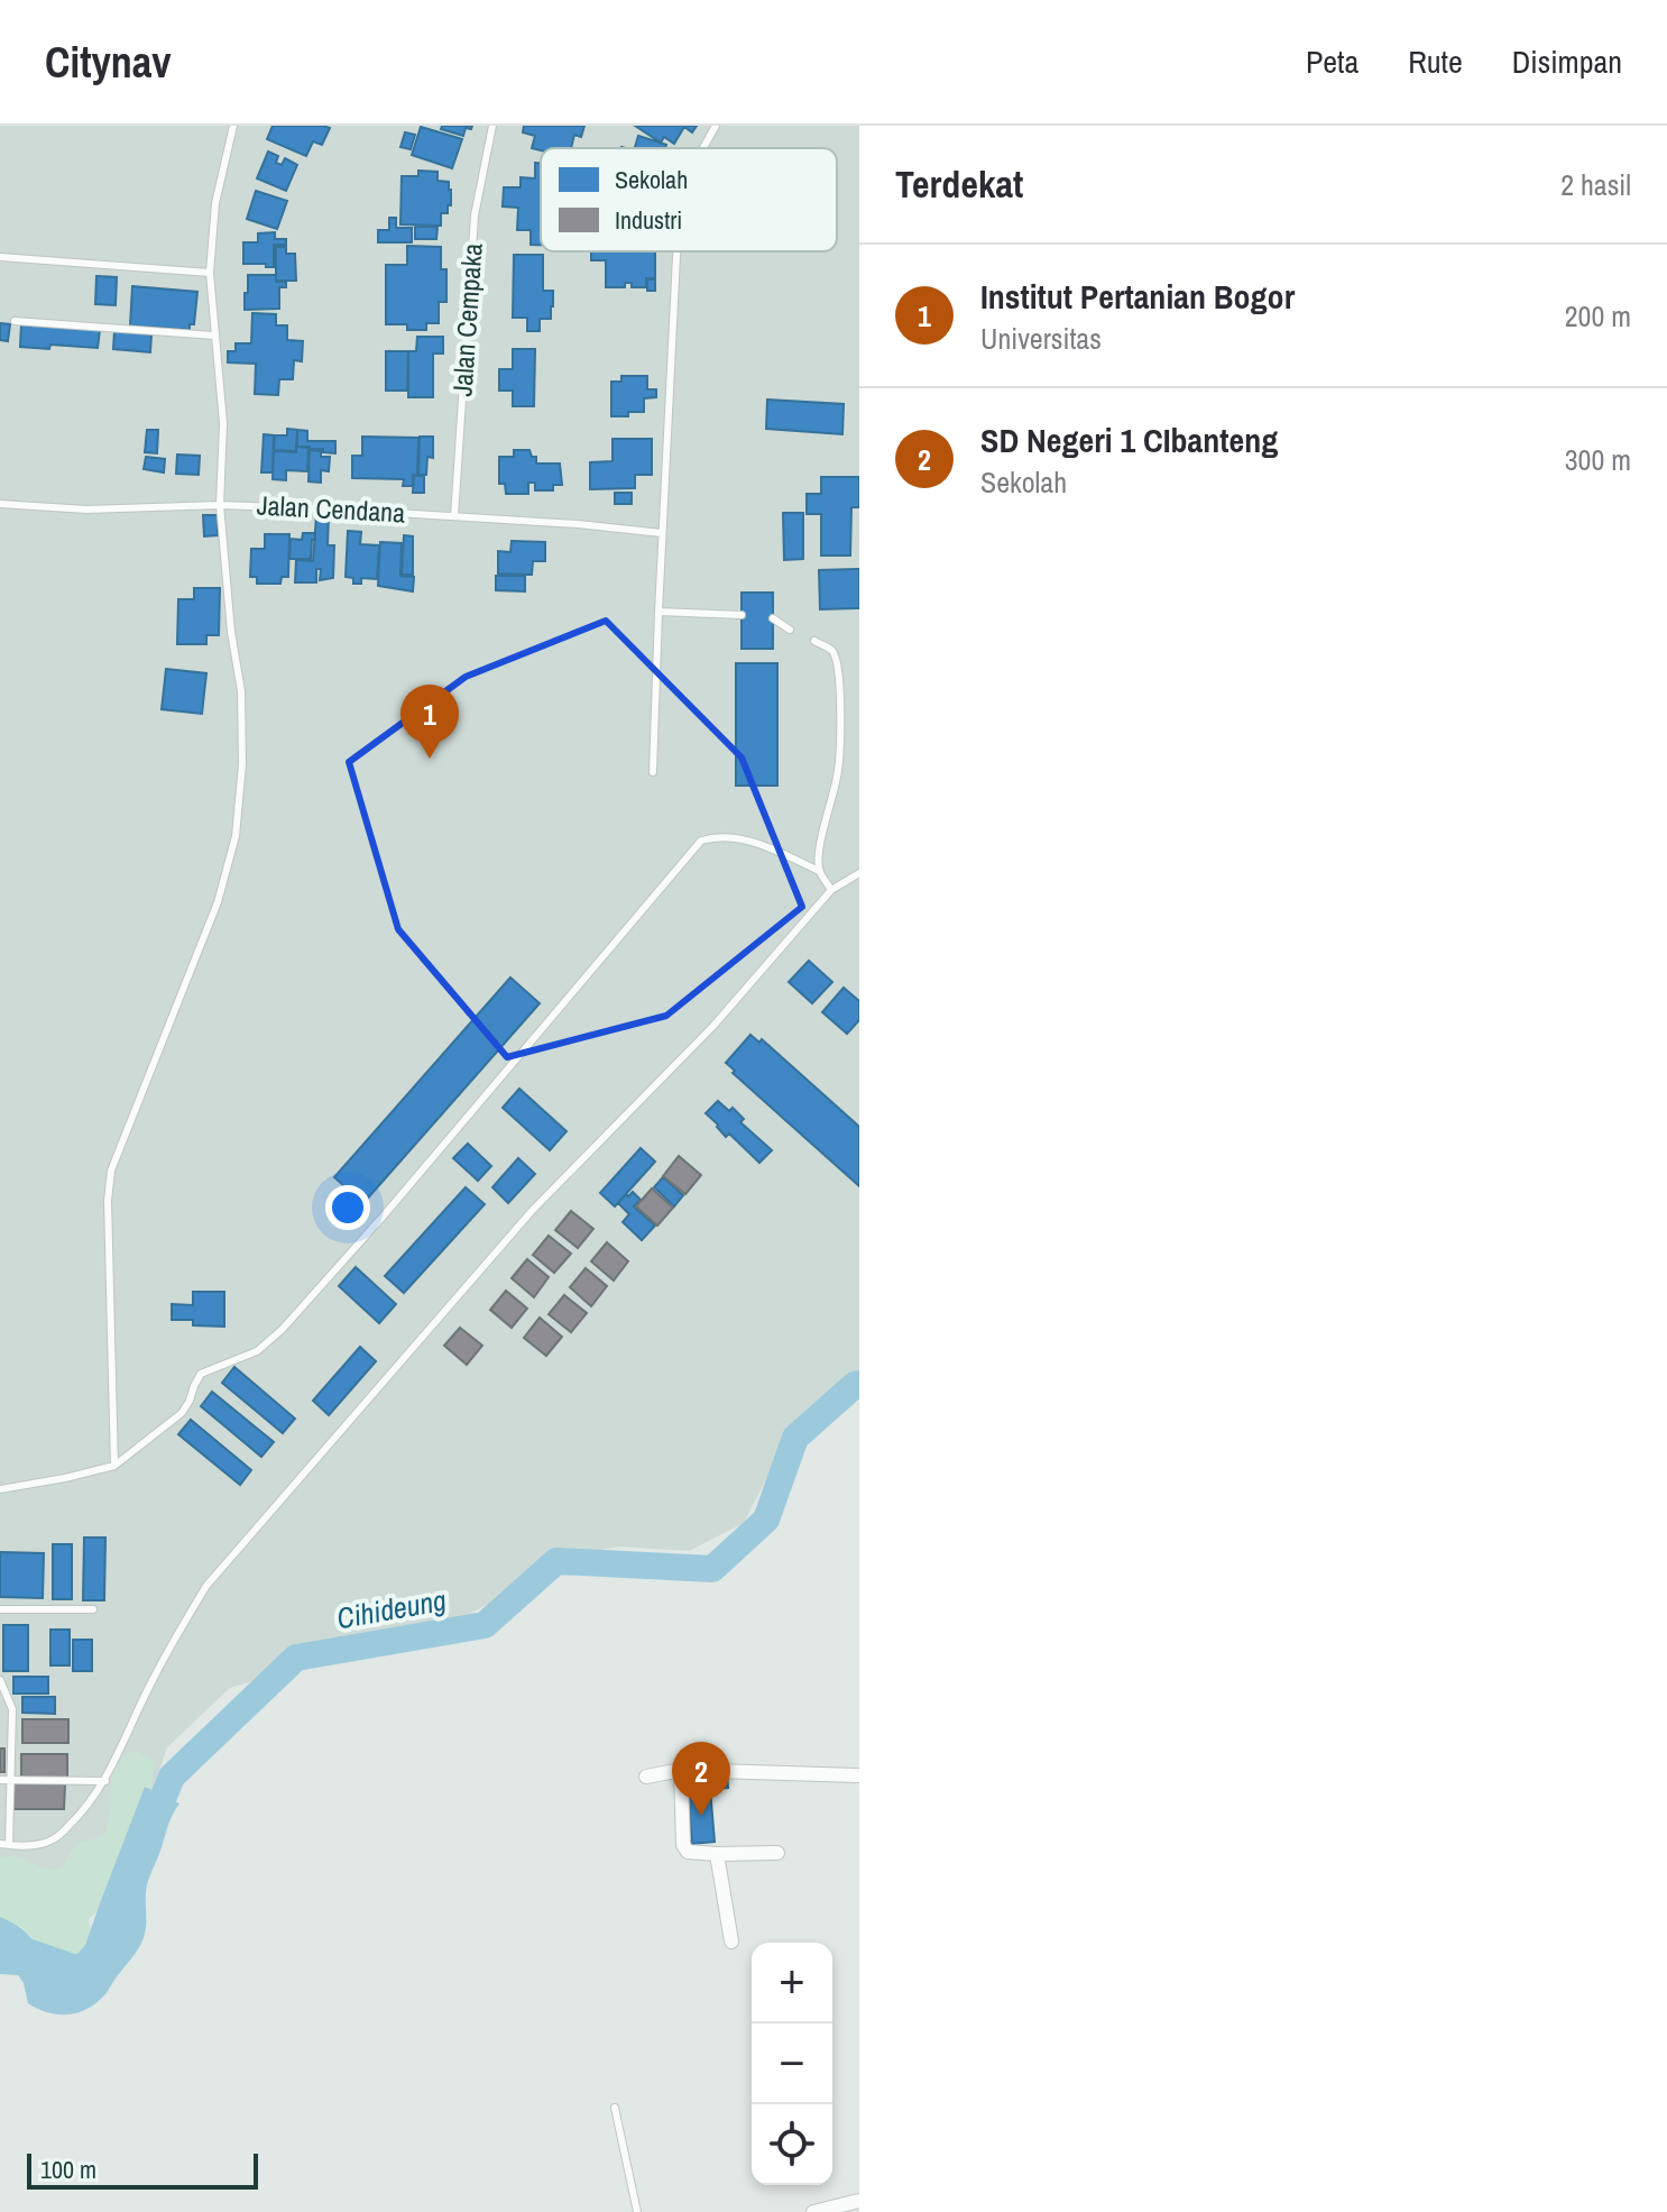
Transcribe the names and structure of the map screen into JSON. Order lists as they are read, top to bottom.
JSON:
{
  "streets": {
    "lane": ["Jalan Cempaka", "Jalan Cendana"]
  },
  "crossings": [
    ["Jalan Cempaka", "Jalan Cendana"]
  ],
  "water": ["Cihideung"],
  "legend": ["Sekolah", "Industri"],
  "scale_bar": "100 m",
  "page": {
    "header": "Citynav",
    "nav": ["Peta", "Rute", "Disimpan"],
    "heading": ["Terdekat", "2 hasil"],
    "list": [
      {
        "mark": "1",
        "name": "Institut Pertanian Bogor",
        "note": "Universitas",
        "value": "200 m"
      },
      {
        "mark": "2",
        "name": "SD Negeri 1 CIbanteng",
        "note": "Sekolah",
        "value": "300 m"
      }
    ],
    "pins": ["1", "2"],
    "map_buttons": ["+", "−"],
    "scale": "100 m"
  }
}
